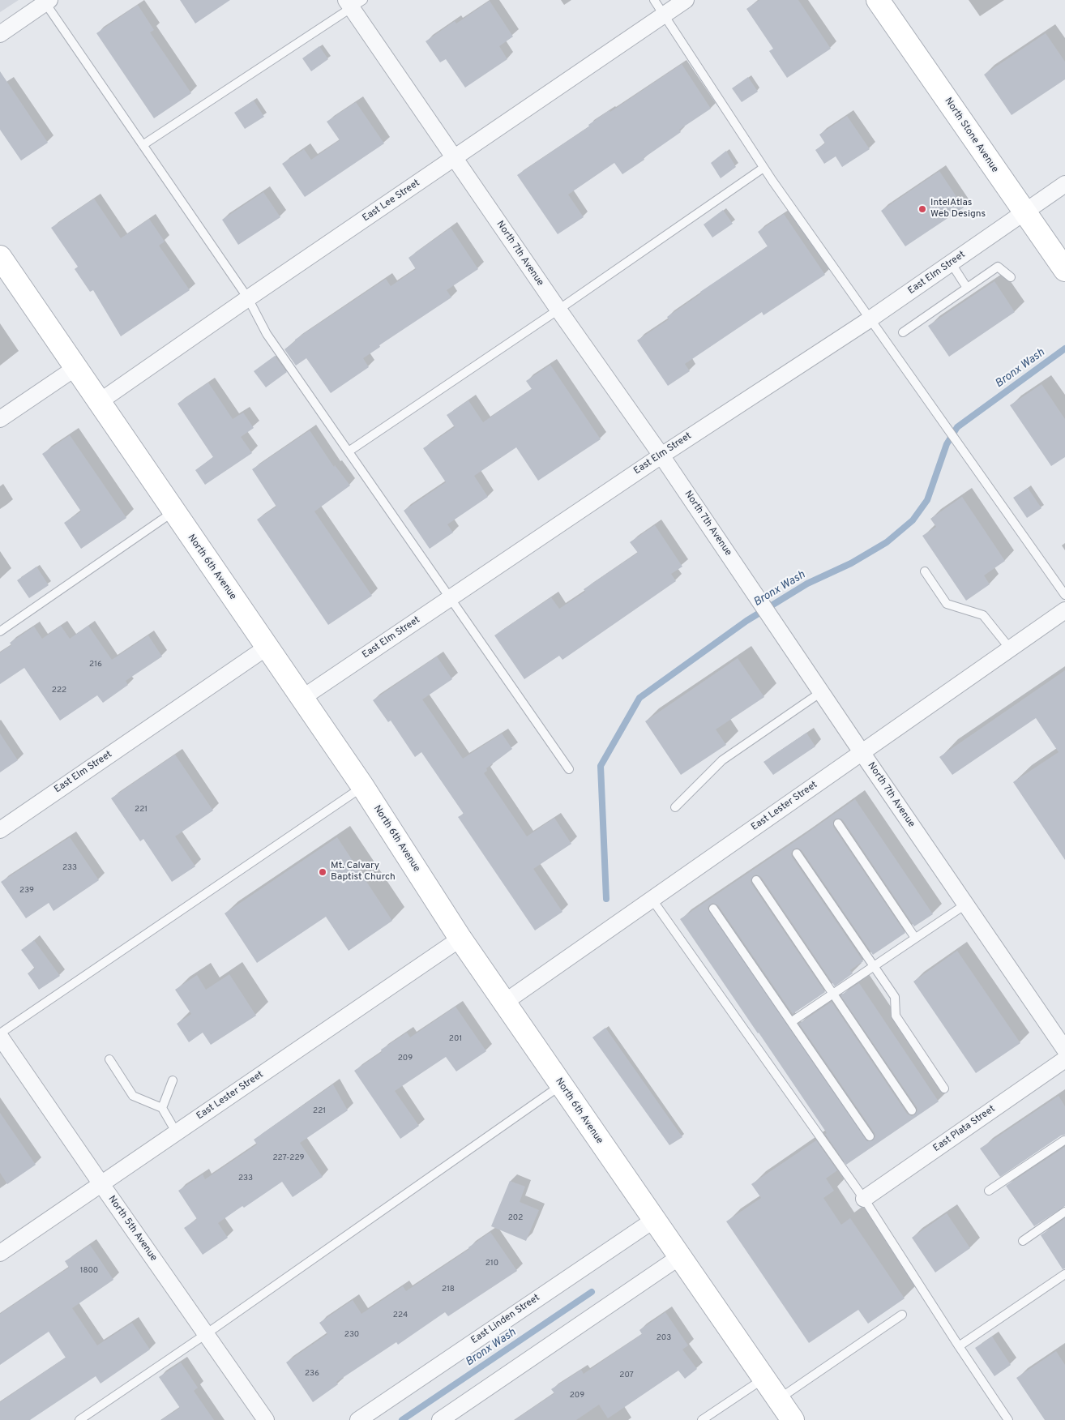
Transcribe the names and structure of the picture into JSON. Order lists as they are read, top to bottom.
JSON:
{
  "streets": {
    "street": [
      "North Stone Avenue",
      "East Lee Street",
      "North 7th Avenue",
      "East Elm Street",
      "North 6th Avenue",
      "East Lester Street",
      "East Plata Street",
      "North 5th Avenue",
      "East Linden Street"
    ]
  },
  "crossings": [
    ["North Stone Avenue", "East Elm Street"],
    ["East Lee Street", "North 7th Avenue"],
    ["East Lee Street", "North 6th Avenue"],
    ["North 7th Avenue", "East Elm Street"],
    ["North 7th Avenue", "East Lester Street"],
    ["East Elm Street", "North 6th Avenue"],
    ["North 6th Avenue", "East Lester Street"],
    ["North 6th Avenue", "East Linden Street"],
    ["East Lester Street", "North 5th Avenue"]
  ],
  "water": ["Bronx Wash"],
  "places": ["IntelAtlas Web Designs", "Mt. Calvary Baptist Church"],
  "house_numbers": [
    "216",
    "222",
    "221",
    "233",
    "239",
    "201",
    "209",
    "221",
    "227-229",
    "233",
    "202",
    "210",
    "1800",
    "218",
    "224",
    "230",
    "203",
    "236",
    "207",
    "209"
  ]
}
